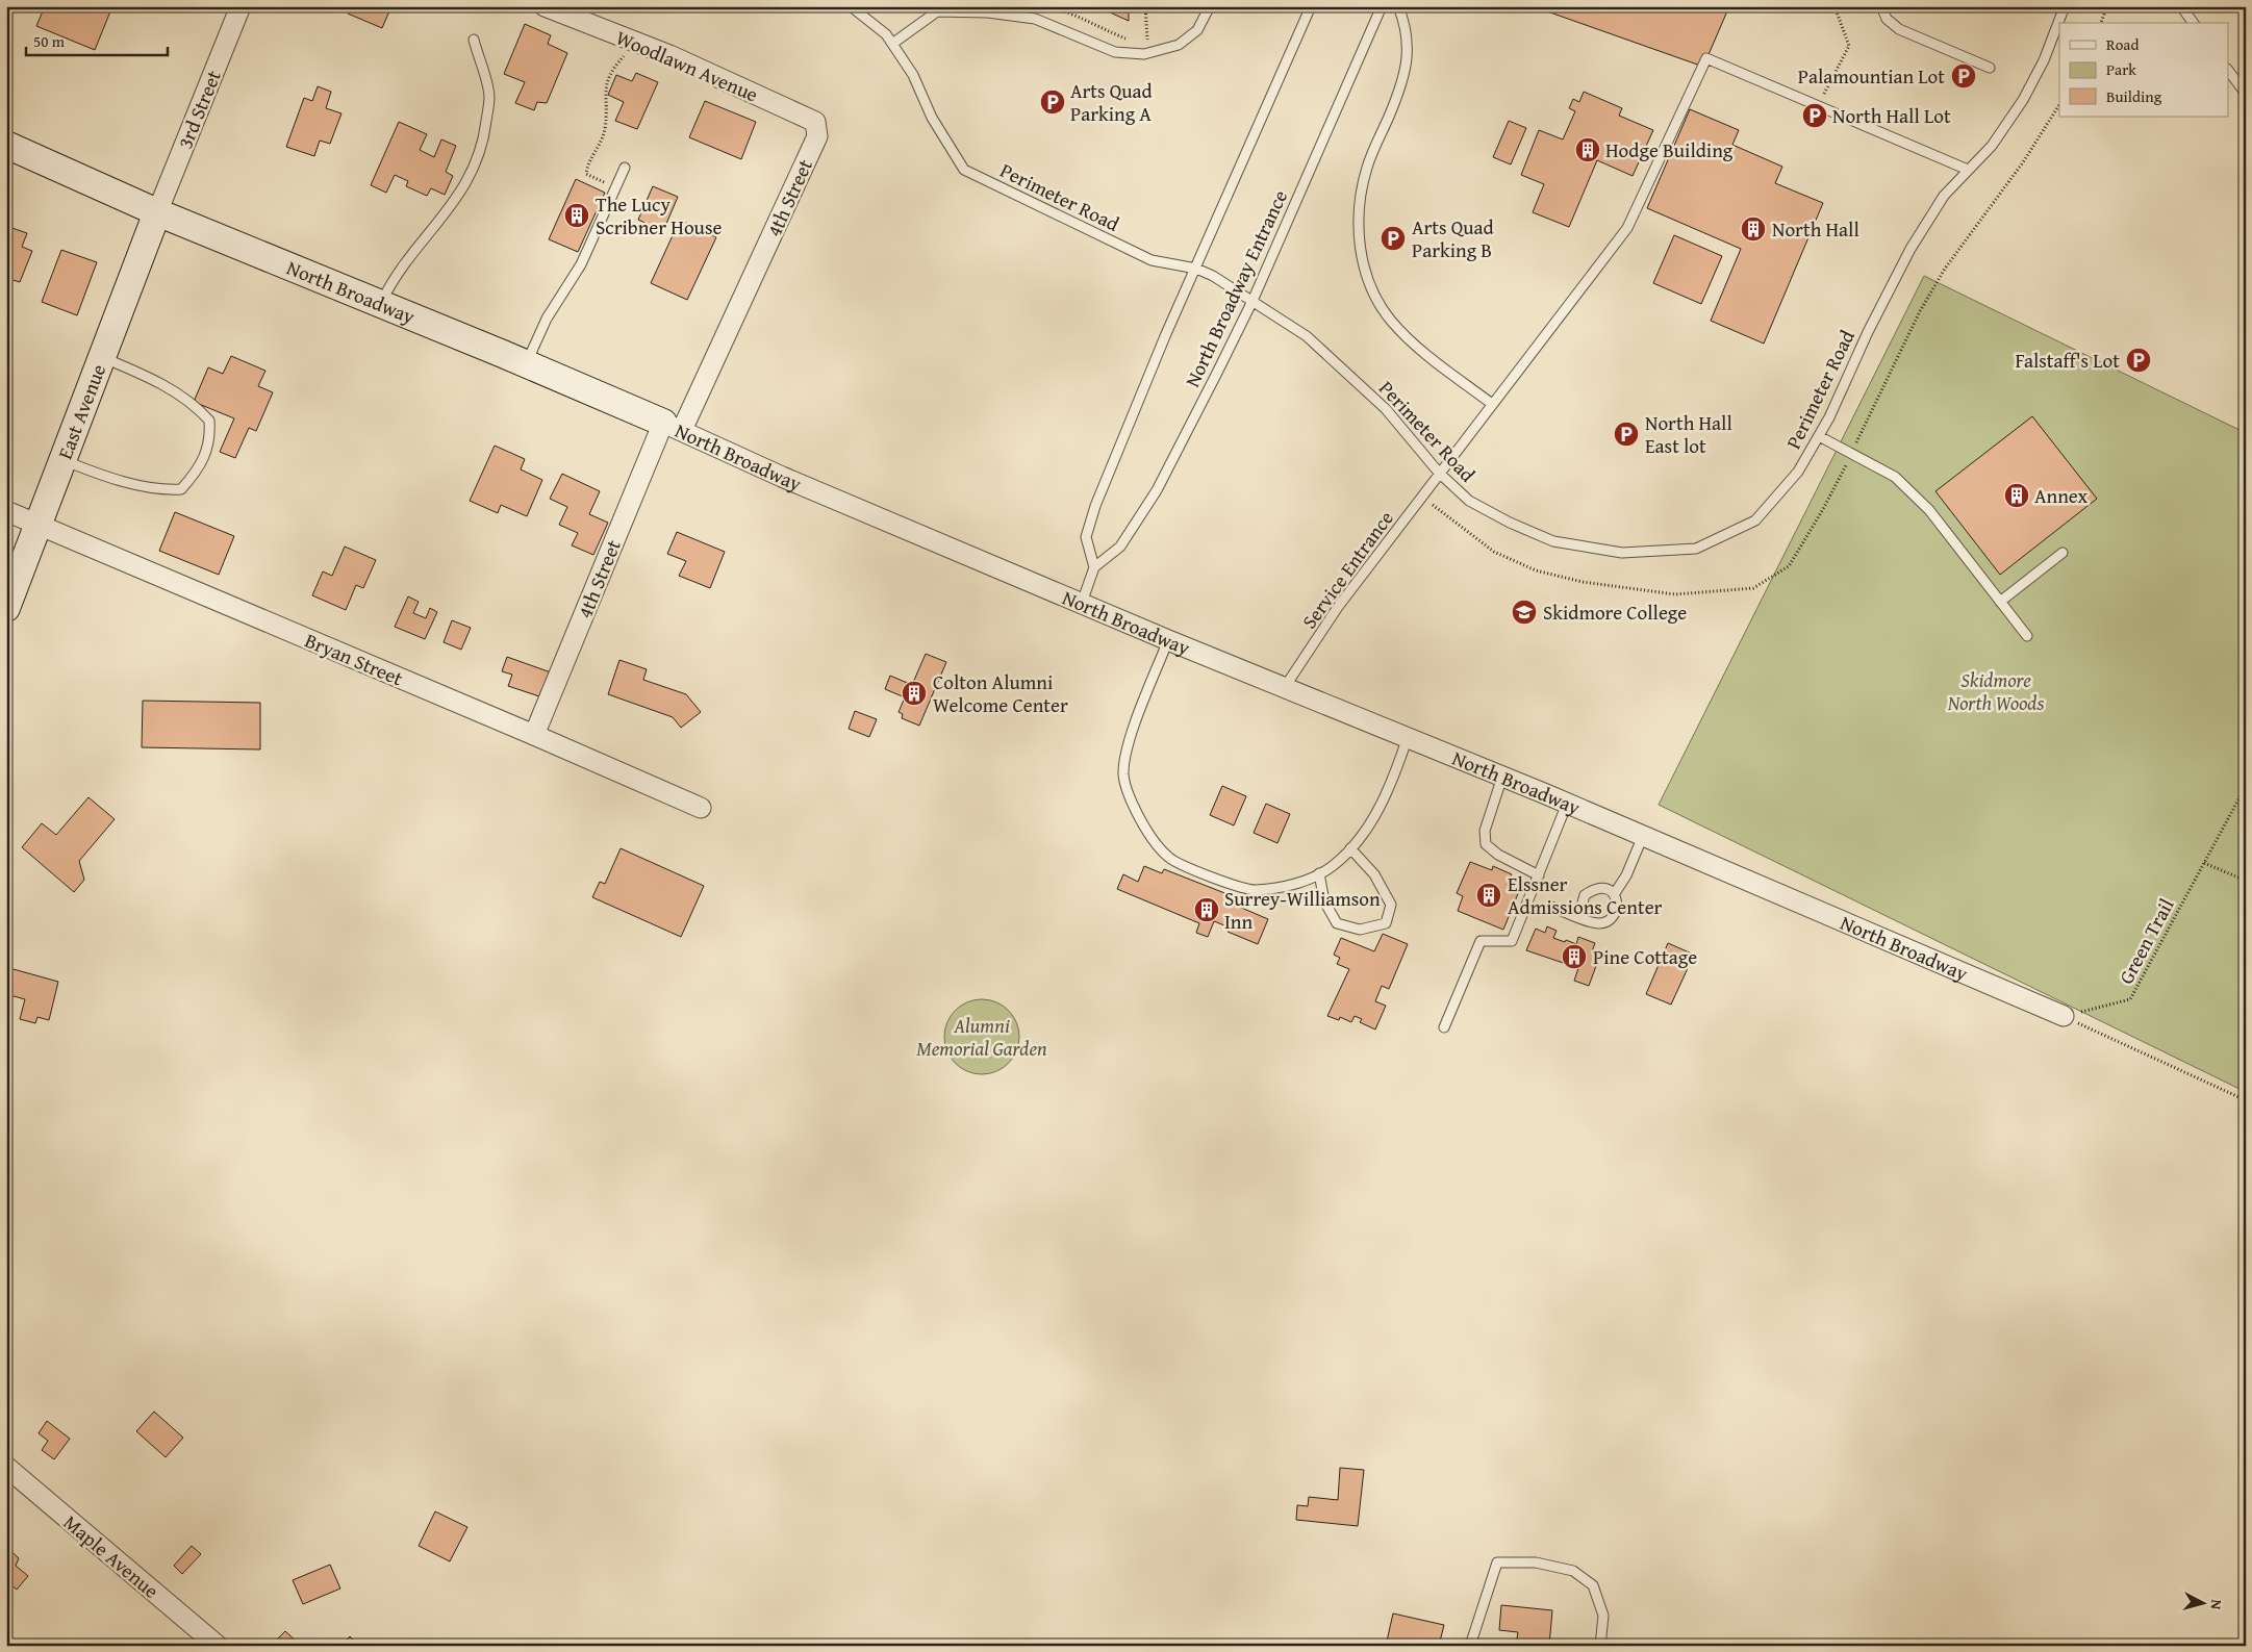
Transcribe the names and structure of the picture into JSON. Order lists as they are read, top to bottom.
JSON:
{
  "streets": {
    "street": [
      "Woodlawn Avenue",
      "3rd Street",
      "4th Street",
      "North Broadway",
      "East Avenue",
      "Bryan Street",
      "Maple Avenue"
    ],
    "lane": ["Perimeter Road", "North Broadway Entrance", "Service Entrance"],
    "path": ["Green Trail"]
  },
  "crossings": [
    ["Woodlawn Avenue", "4th Street"],
    ["3rd Street", "North Broadway"],
    ["3rd Street", "East Avenue"],
    ["Perimeter Road", "North Broadway Entrance"],
    ["Perimeter Road", "Service Entrance"],
    ["4th Street", "North Broadway"],
    ["4th Street", "Bryan Street"],
    ["North Broadway", "East Avenue"],
    ["North Broadway", "Service Entrance"],
    ["North Broadway", "Green Trail"],
    ["East Avenue", "Bryan Street"]
  ],
  "parks": ["Skidmore North Woods", "Alumni Memorial Garden"],
  "places": {
    "parking": [
      "Palamountian Lot",
      "Arts Quad Parking A",
      "North Hall Lot",
      "Arts Quad Parking B",
      "Falstaff's Lot",
      "North Hall East lot"
    ],
    "building": [
      "Hodge Building",
      "The Lucy Scribner House",
      "North Hall",
      "Annex",
      "Colton Alumni Welcome Center",
      "Elssner Admissions Center",
      "Surrey-Williamson Inn",
      "Pine Cottage"
    ],
    "school or university": ["Skidmore College"]
  },
  "legend": ["Road", "Park", "Building"],
  "scale_bar": "50 m",
  "north": "right"
}
